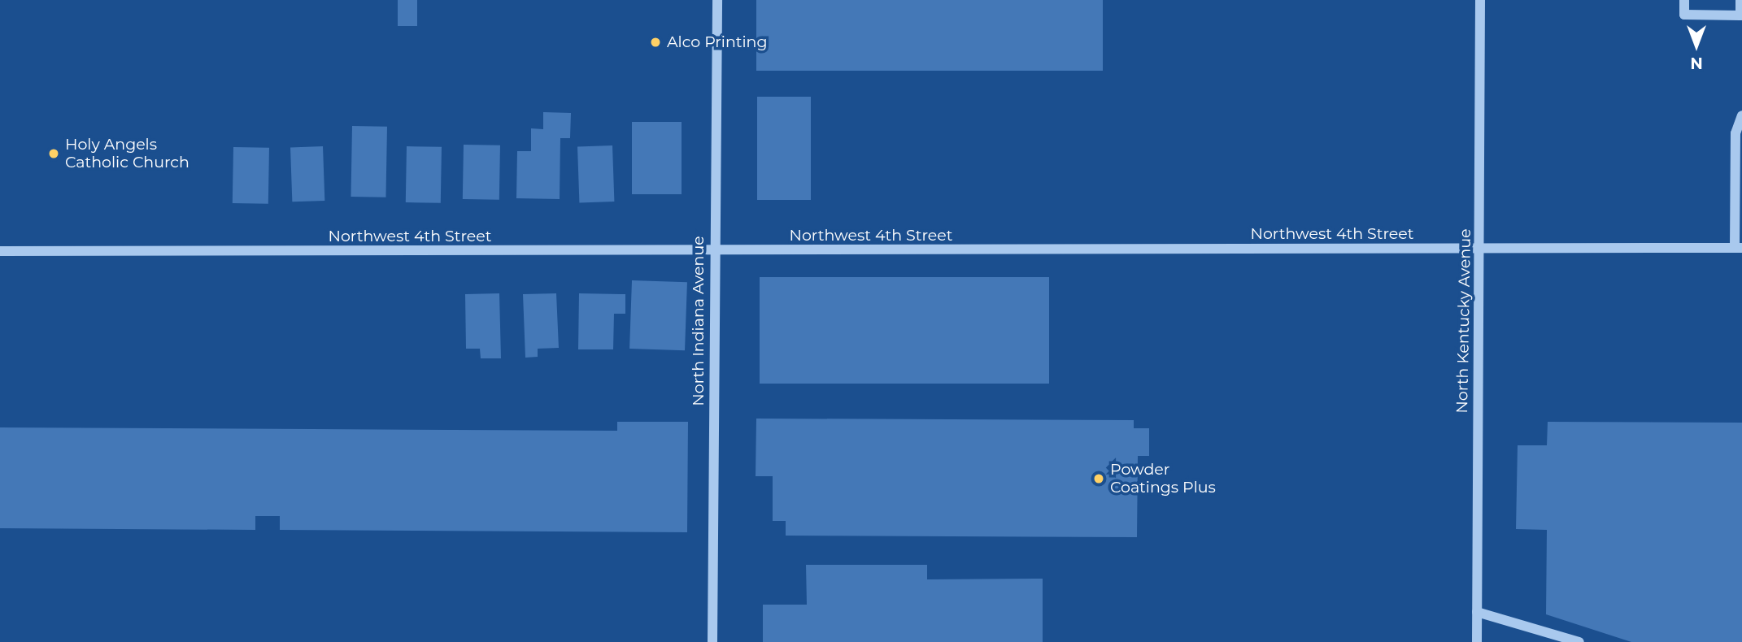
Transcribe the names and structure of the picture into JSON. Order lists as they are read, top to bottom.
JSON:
{
  "streets": {
    "street": ["Northwest 4th Street", "North Indiana Avenue", "North Kentucky Avenue"]
  },
  "crossings": [
    ["Northwest 4th Street", "North Indiana Avenue"],
    ["Northwest 4th Street", "North Kentucky Avenue"]
  ],
  "places": ["Alco Printing", "Holy Angels Catholic Church", "Powder Coatings Plus"],
  "north": "bottom"
}
